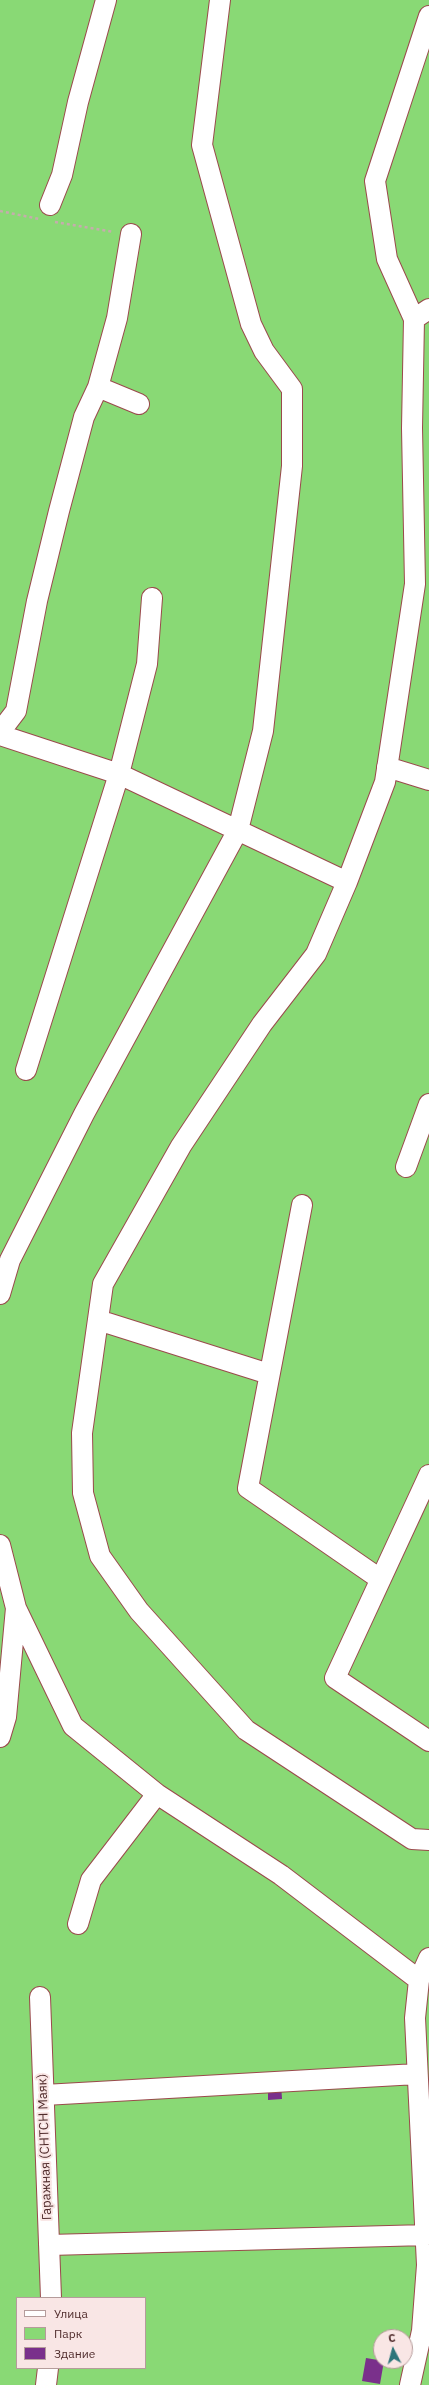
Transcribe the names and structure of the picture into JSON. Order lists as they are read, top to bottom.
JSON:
{
  "streets": {
    "street": ["Гаражная (СНТСН Маяк)"]
  },
  "legend": ["Улица", "Парк", "Здание"],
  "north": "top"
}
